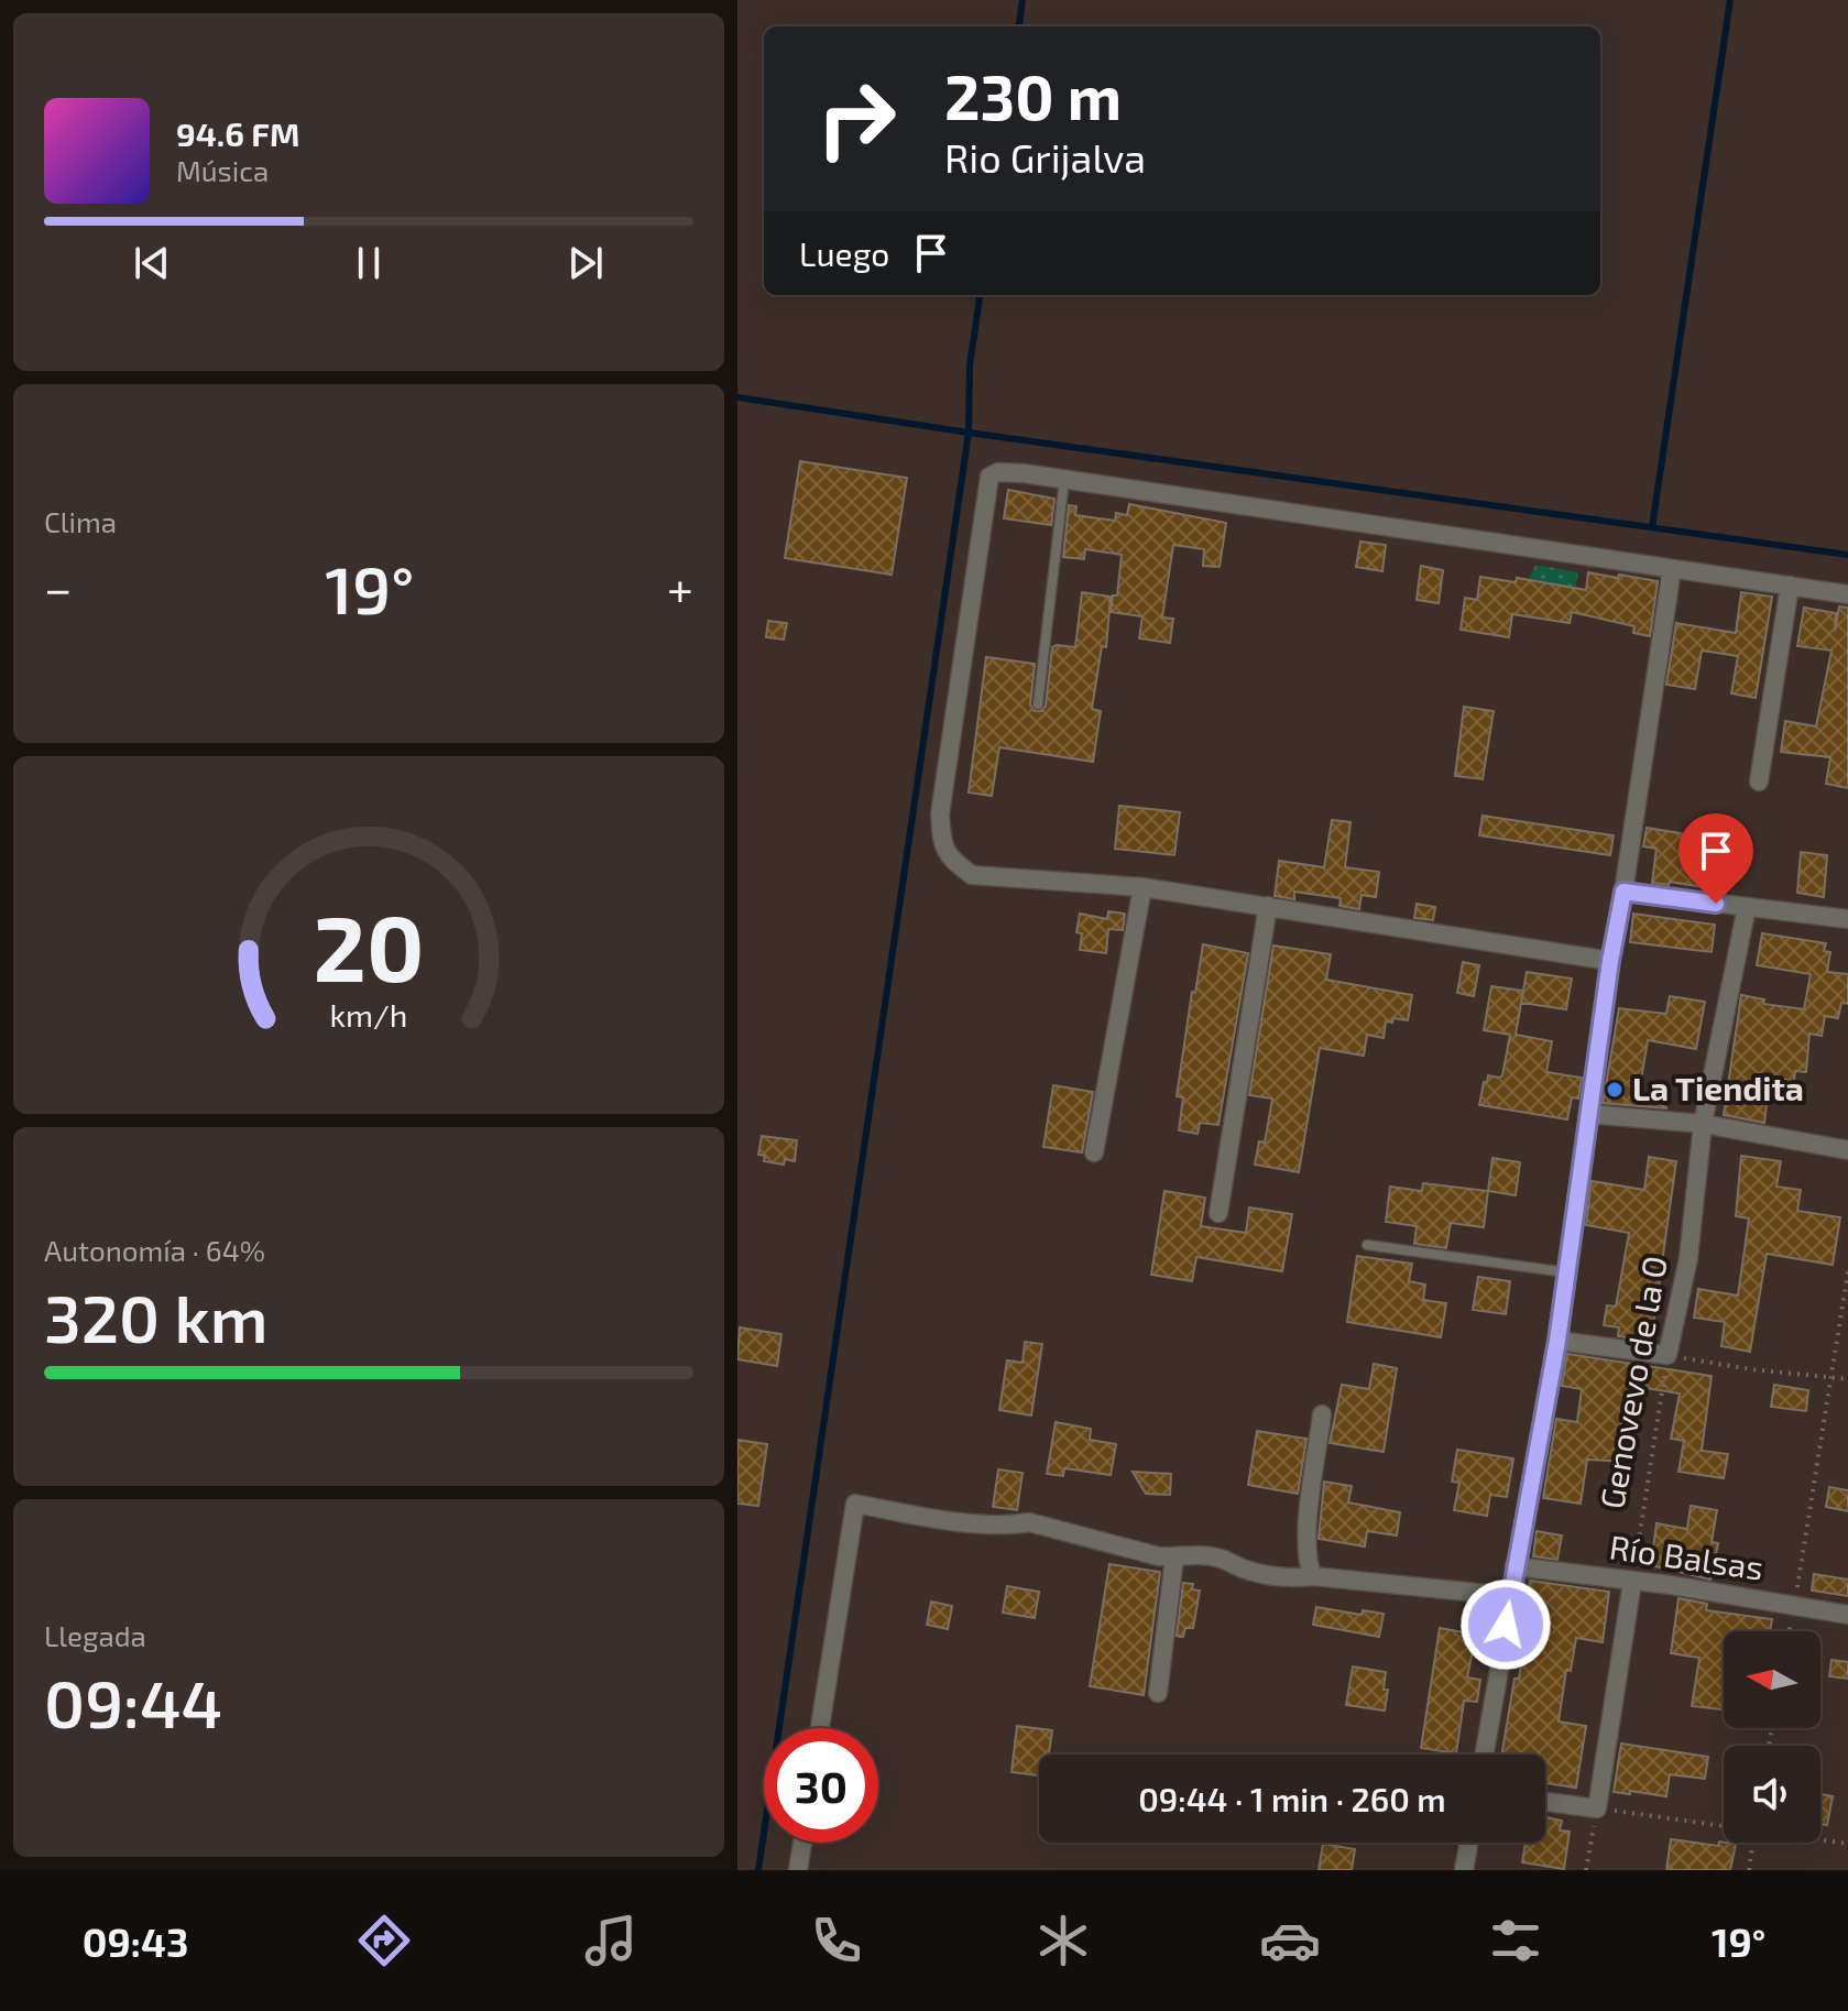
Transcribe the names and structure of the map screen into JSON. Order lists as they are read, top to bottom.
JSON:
{
  "streets": {
    "street": ["Genovevo de la O", "Río Balsas"]
  },
  "crossings": [
    ["Genovevo de la O", "Río Balsas"]
  ],
  "places": ["La Tiendita"],
  "north": "left",
  "page": {
    "turn": ["230 m", "Rio Grijalva"],
    "song": ["94.6 FM", "Música"],
    "then": "Luego",
    "tile": [
      "Clima",
      ["Autonomía · 64%", "320 km"],
      ["Llegada", "09:44"]
    ],
    "heat": ["−", "19°", "+"],
    "limit": "30",
    "trip": "09:44 · 1 min · 260 m",
    "tabs": ["09:43", "19°"],
    "gauge": ["20", "km/h"]
  }
}
